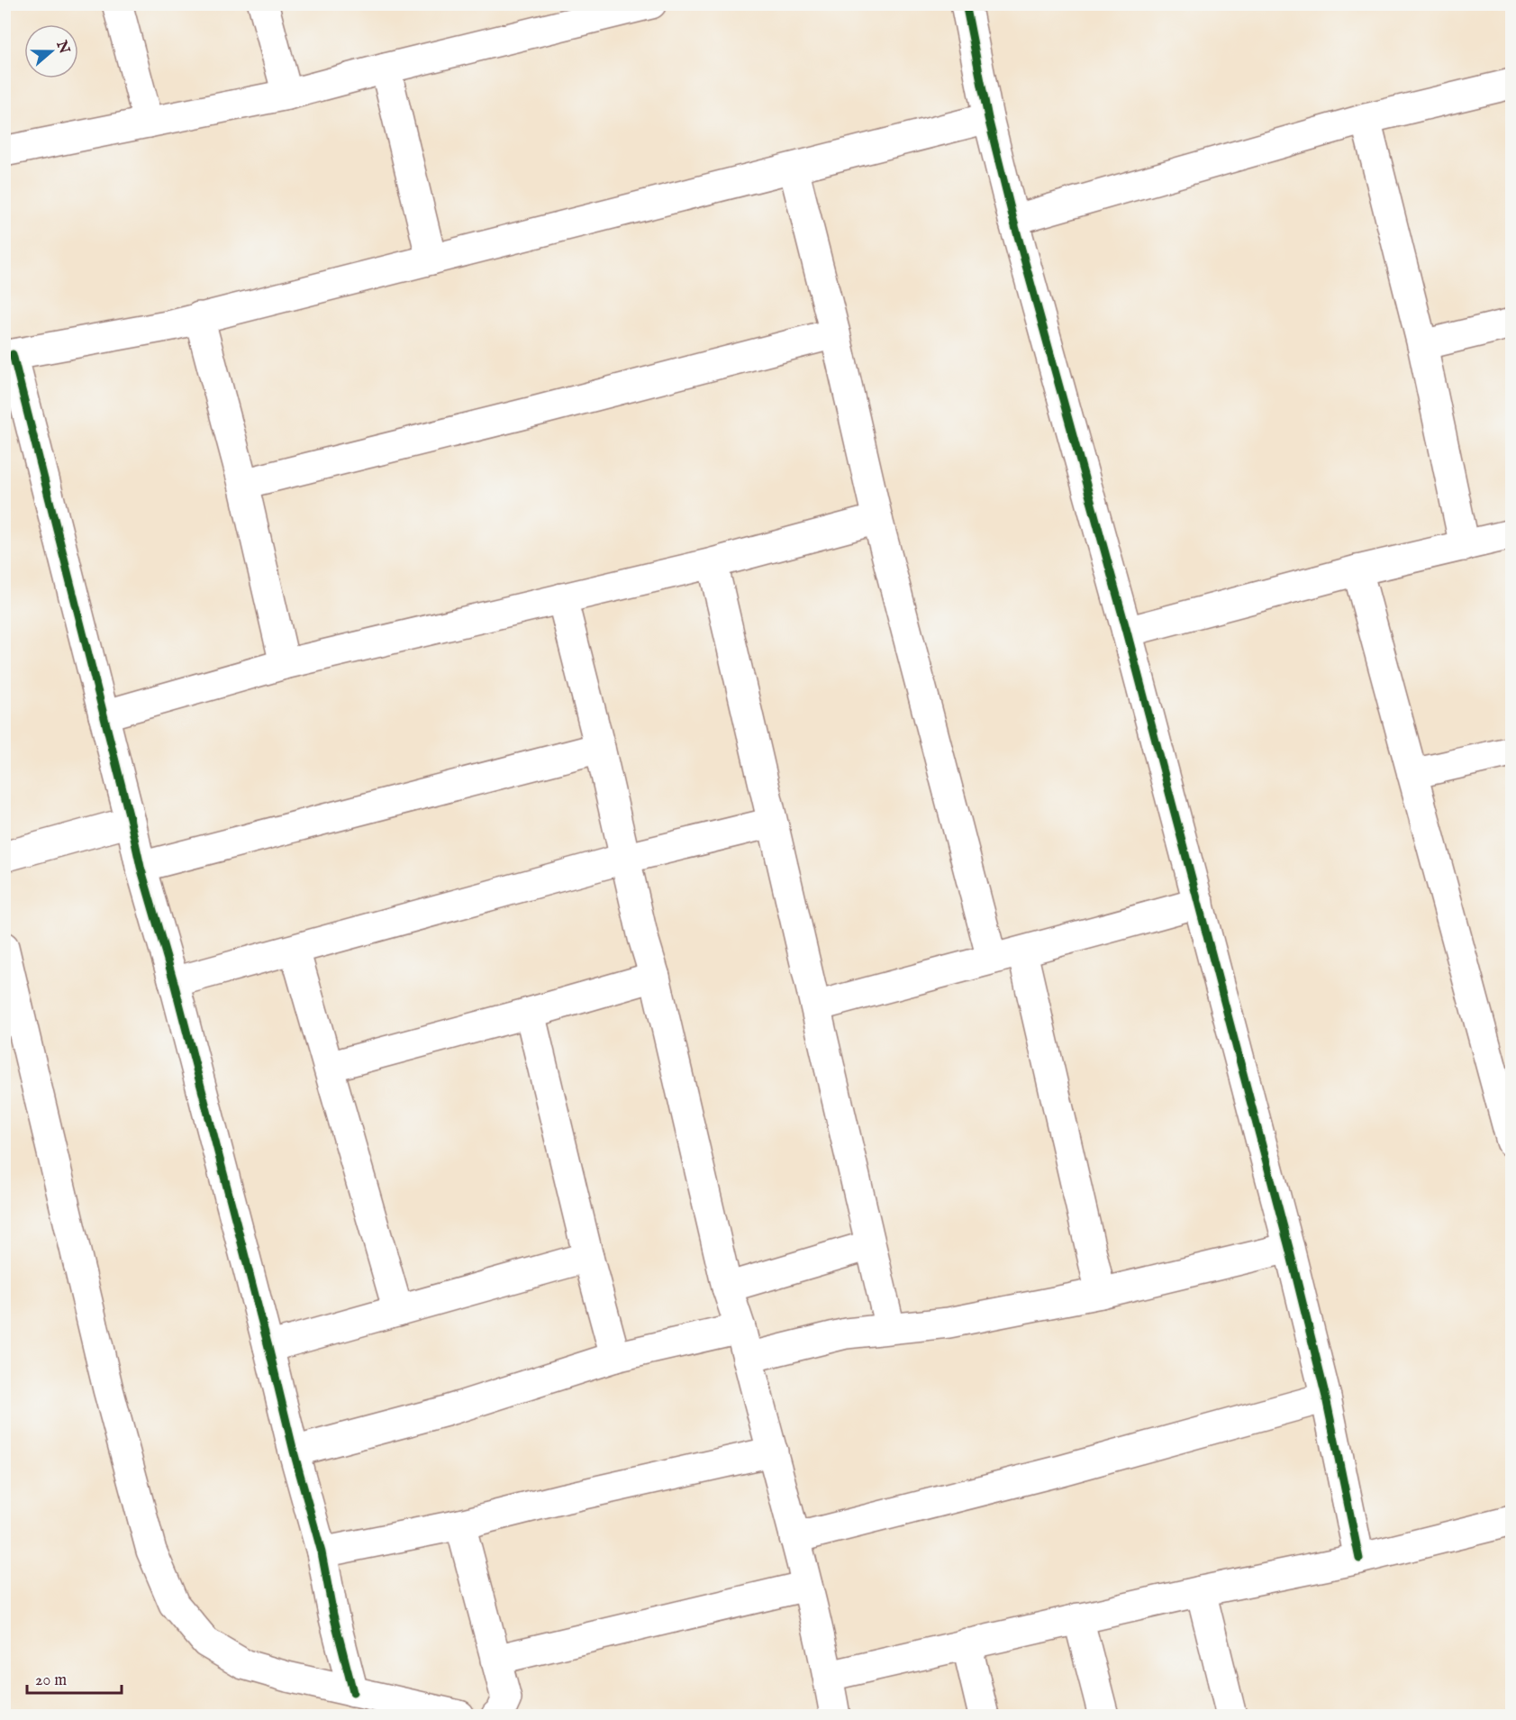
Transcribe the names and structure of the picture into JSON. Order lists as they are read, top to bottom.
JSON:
{
  "scale_bar": "20 m",
  "north": "right"
}
